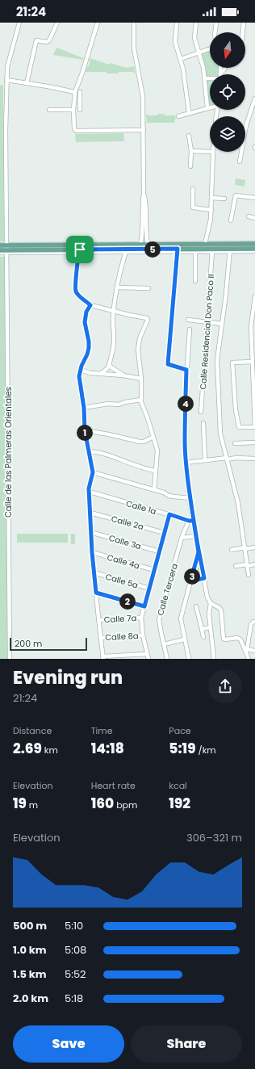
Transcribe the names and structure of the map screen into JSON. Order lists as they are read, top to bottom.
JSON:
{
  "streets": {
    "street": [
      "Calle Residencial Don Paco II",
      "Calle de las Palmeras Orientales",
      "Calle 1a",
      "Calle 2a",
      "Calle 3a",
      "Calle 4a",
      "Calle 5a",
      "Calle Tercera",
      "Calle 7a",
      "Calle 8a"
    ]
  },
  "crossings": [
    ["Calle 1a", "Calle Tercera"]
  ],
  "scale_bar": "200 m",
  "north": "bottom",
  "page": {
    "status": "21:24",
    "pins": [
      "5",
      "4",
      "1",
      "3",
      "2"
    ],
    "scale": "200 m",
    "heading": ["Evening run", "21:24"],
    "stats": [
      ["Distance", "2.69 km"],
      ["Time", "14:18"],
      ["Pace", "5:19 /km"],
      ["Elevation", "19 m"],
      ["Heart rate", "160 bpm"],
      ["kcal", "192"]
    ],
    "chart": ["Elevation", "306–321 m"],
    "list": [
      {
        "name": "500 m",
        "note": "5:10"
      },
      {
        "name": "1.0 km",
        "note": "5:08"
      },
      {
        "name": "1.5 km",
        "note": "5:52"
      },
      {
        "name": "2.0 km",
        "note": "5:18"
      }
    ],
    "buttons": ["Save", "Share"]
  }
}
